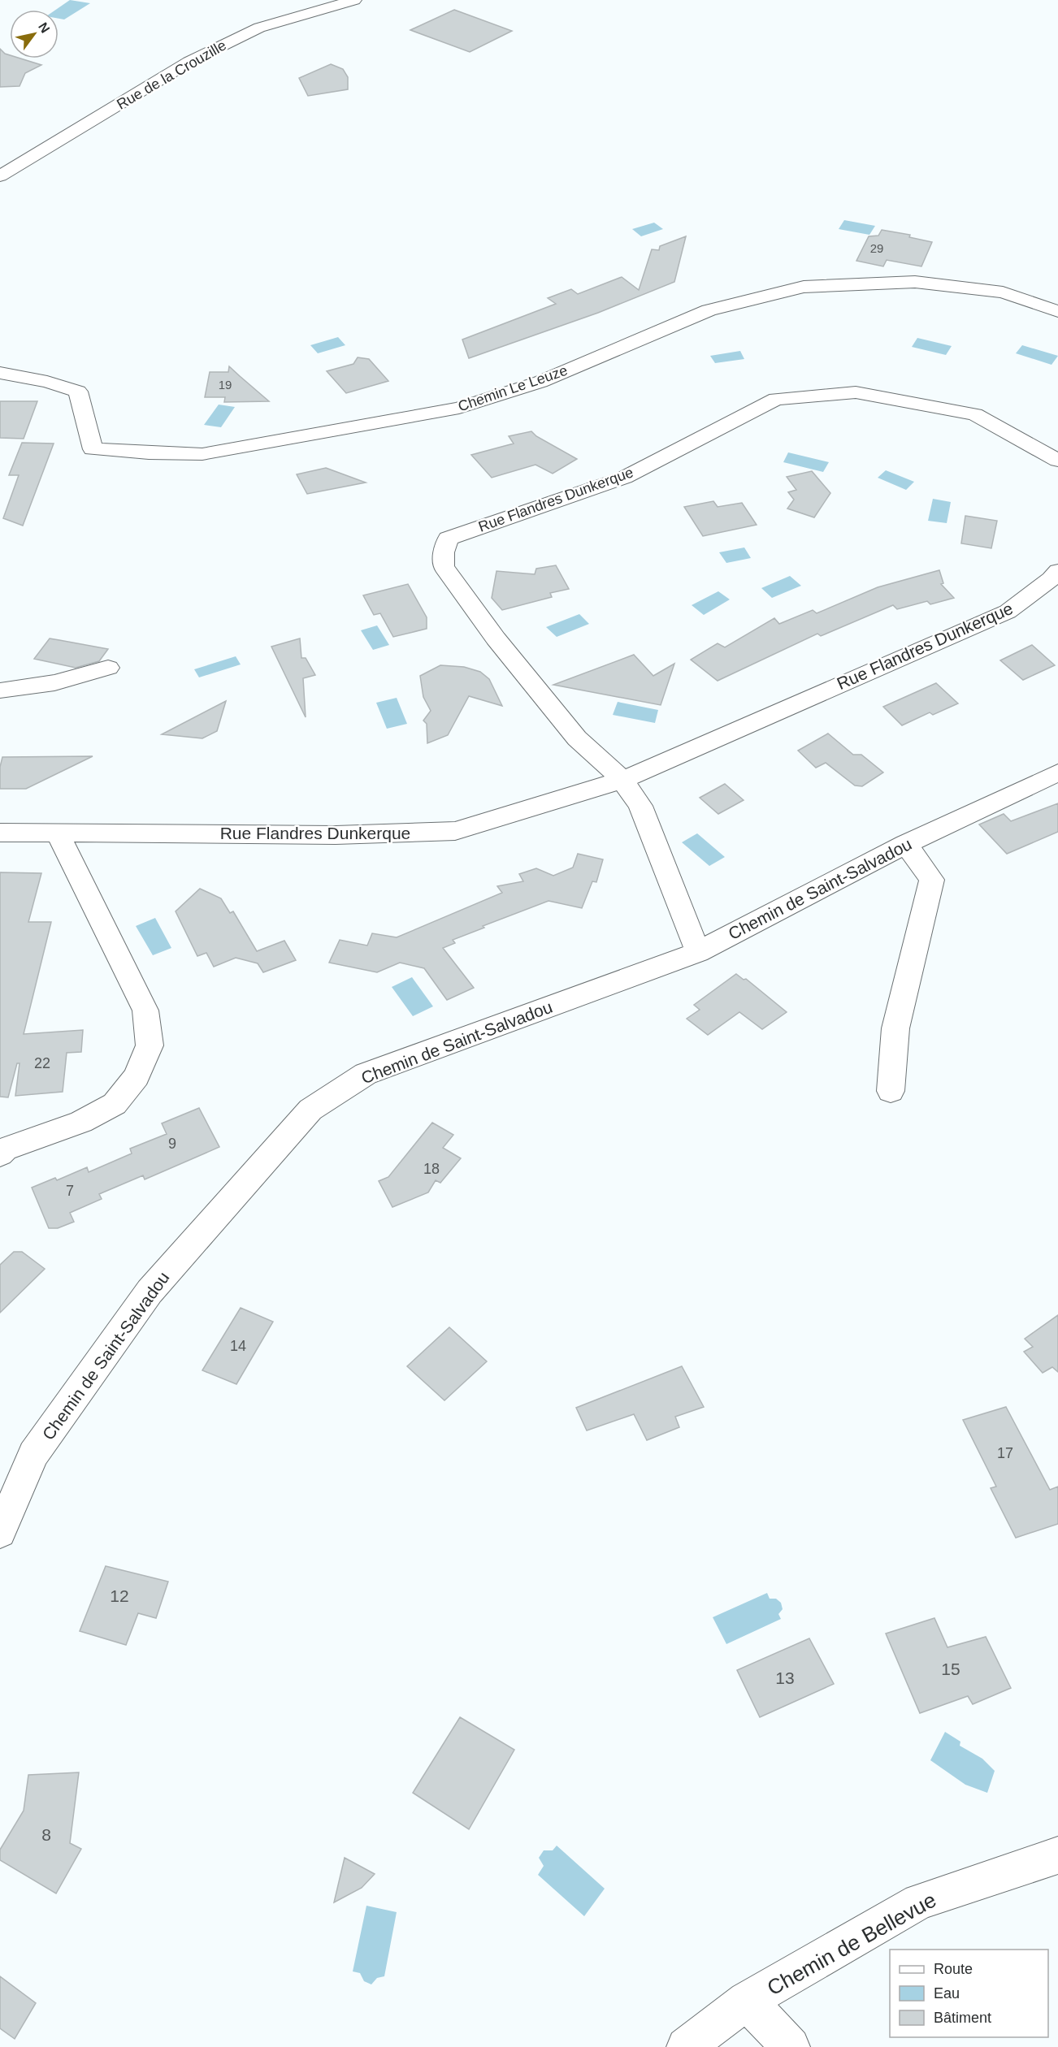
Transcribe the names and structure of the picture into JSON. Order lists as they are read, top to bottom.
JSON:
{
  "streets": {
    "street": [
      "Rue de la Crouzille",
      "Chemin Le Leuze",
      "Rue Flandres Dunkerque",
      "Chemin de Saint-Salvadou",
      "Chemin de Bellevue"
    ]
  },
  "crossings": [
    ["Rue Flandres Dunkerque", "Chemin de Saint-Salvadou"]
  ],
  "house_numbers": [
    "29",
    "19",
    "22",
    "9",
    "18",
    "7",
    "14",
    "17",
    "12",
    "15",
    "13",
    "8"
  ],
  "legend": ["Route", "Eau", "Bâtiment"],
  "north": "top right"
}
